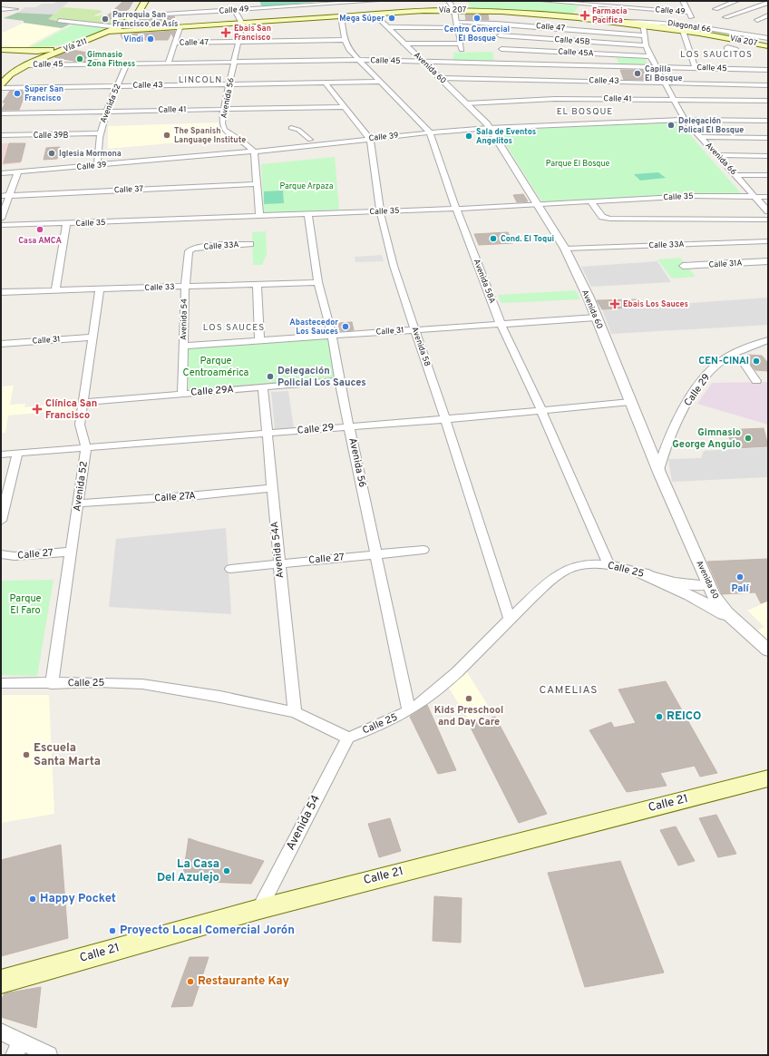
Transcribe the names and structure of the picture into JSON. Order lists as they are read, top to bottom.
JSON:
{
  "streets": {
    "main road": ["Vía 207", "Vía 211", "Calle 21"],
    "street": [
      "Calle 49",
      "Diagonal 66",
      "Calle 47",
      "Calle 45B",
      "Calle 45A",
      "Calle 45",
      "Avenida 60",
      "Calle 43",
      "Avenida 56",
      "Calle 41",
      "Avenida 52",
      "Calle 39B",
      "Calle 39",
      "Avenida 66",
      "Calle 37",
      "Calle 35",
      "Calle 33A",
      "Calle 31A",
      "Avenida 58A",
      "Calle 33",
      "Avenida 54",
      "Calle 31",
      "Avenida 58",
      "Calle 29",
      "Calle 29A",
      "Calle 27A",
      "Avenida 54A",
      "Calle 27",
      "Calle 25"
    ]
  },
  "crossings": [
    ["Calle 49", "Vía 207"],
    ["Calle 49", "Vía 211"],
    ["Calle 49", "Avenida 60"],
    ["Vía 207", "Diagonal 66"],
    ["Vía 207", "Vía 211"],
    ["Vía 207", "Avenida 60"],
    ["Vía 207", "Avenida 56"],
    ["Vía 207", "Avenida 66"],
    ["Vía 207", "Avenida 58A"],
    ["Calle 47", "Avenida 60"],
    ["Calle 47", "Avenida 56"],
    ["Calle 47", "Avenida 66"],
    ["Calle 47", "Avenida 58A"],
    ["Calle 45B", "Avenida 66"],
    ["Vía 211", "Calle 45"],
    ["Calle 45A", "Avenida 66"],
    ["Calle 45", "Avenida 60"],
    ["Calle 45", "Avenida 56"],
    ["Calle 45", "Avenida 52"],
    ["Calle 45", "Avenida 66"],
    ["Calle 45", "Avenida 58A"],
    ["Avenida 60", "Calle 43"],
    ["Avenida 60", "Calle 41"],
    ["Avenida 60", "Calle 39"],
    ["Avenida 60", "Calle 35"],
    ["Avenida 60", "Calle 33A"],
    ["Avenida 60", "Calle 31"],
    ["Avenida 60", "Calle 29"],
    ["Avenida 60", "Calle 25"],
    ["Calle 43", "Avenida 56"],
    ["Calle 43", "Avenida 52"],
    ["Calle 43", "Avenida 66"],
    ["Calle 43", "Avenida 58A"],
    ["Avenida 56", "Calle 41"],
    ["Avenida 56", "Calle 39"],
    ["Avenida 56", "Calle 35"],
    ["Avenida 56", "Calle 33"],
    ["Avenida 56", "Calle 31"],
    ["Avenida 56", "Calle 29"],
    ["Avenida 56", "Calle 29A"],
    ["Avenida 56", "Calle 27"],
    ["Avenida 56", "Calle 25"],
    ["Calle 41", "Avenida 52"],
    ["Calle 41", "Avenida 66"],
    ["Avenida 52", "Calle 39B"],
    ["Avenida 52", "Calle 39"],
    ["Avenida 52", "Calle 33"],
    ["Avenida 52", "Calle 31"],
    ["Avenida 52", "Calle 29"],
    ["Avenida 52", "Calle 29A"],
    ["Avenida 52", "Calle 27A"],
    ["Avenida 52", "Calle 27"],
    ["Avenida 52", "Calle 25"],
    ["Calle 39", "Avenida 66"],
    ["Calle 39", "Avenida 58A"],
    ["Calle 39", "Avenida 58"],
    ["Avenida 66", "Calle 35"],
    ["Calle 35", "Avenida 58A"],
    ["Calle 35", "Avenida 58"],
    ["Calle 33A", "Avenida 54"],
    ["Avenida 58A", "Calle 31"],
    ["Avenida 58A", "Calle 29"],
    ["Avenida 58A", "Calle 25"],
    ["Calle 33", "Avenida 54"],
    ["Avenida 54", "Calle 31"],
    ["Avenida 54", "Calle 29A"],
    ["Avenida 54", "Calle 25"],
    ["Avenida 54", "Calle 21"],
    ["Calle 31", "Avenida 58"],
    ["Avenida 58", "Calle 29"],
    ["Avenida 58", "Calle 25"],
    ["Calle 29", "Avenida 54A"],
    ["Calle 29A", "Avenida 54A"],
    ["Calle 27A", "Avenida 54A"],
    ["Avenida 54A", "Calle 27"],
    ["Avenida 54A", "Calle 25"]
  ],
  "districts": [
    "LOS SAUCITOS",
    "LINCOLN",
    "EL BOSQUE",
    "LOS SAUCES",
    "CAMELIAS"
  ],
  "parks": [
    "Parque El Bosque",
    "Parque Arpaza",
    "Parque Centroamérica",
    "Parque El Faro"
  ],
  "places": {
    "health": [
      "Farmacia Pacifica",
      "Ebais San Francisco",
      "Ebais Los Sauces",
      "Clínica San Francisco"
    ],
    "other": [
      "Mega Súper",
      "Centro Comercial El Bosque",
      "Parroquia San Francisco de Asís",
      "Vindi",
      "Gimnasio Zona Fitness",
      "Capilla El Bosque",
      "Super San Francisco",
      "Delegación Polical El Bosque",
      "The Spanish Language Institute",
      "Sala de Eventos Angelitos",
      "Iglesia Mormona",
      "Casa AMCA",
      "Cond. El Toqui",
      "Abastecedor Los Sauces",
      "CEN-CINAI",
      "Delegación Policial Los Sauces",
      "Gimnasio George Angulo",
      "Palí",
      "Kids Preschool and Day Care",
      "REICO",
      "Escuela Santa Marta",
      "La Casa Del Azulejo",
      "Happy Pocket",
      "Proyecto Local Comercial Jorón",
      "Restaurante Kay"
    ]
  }
}
